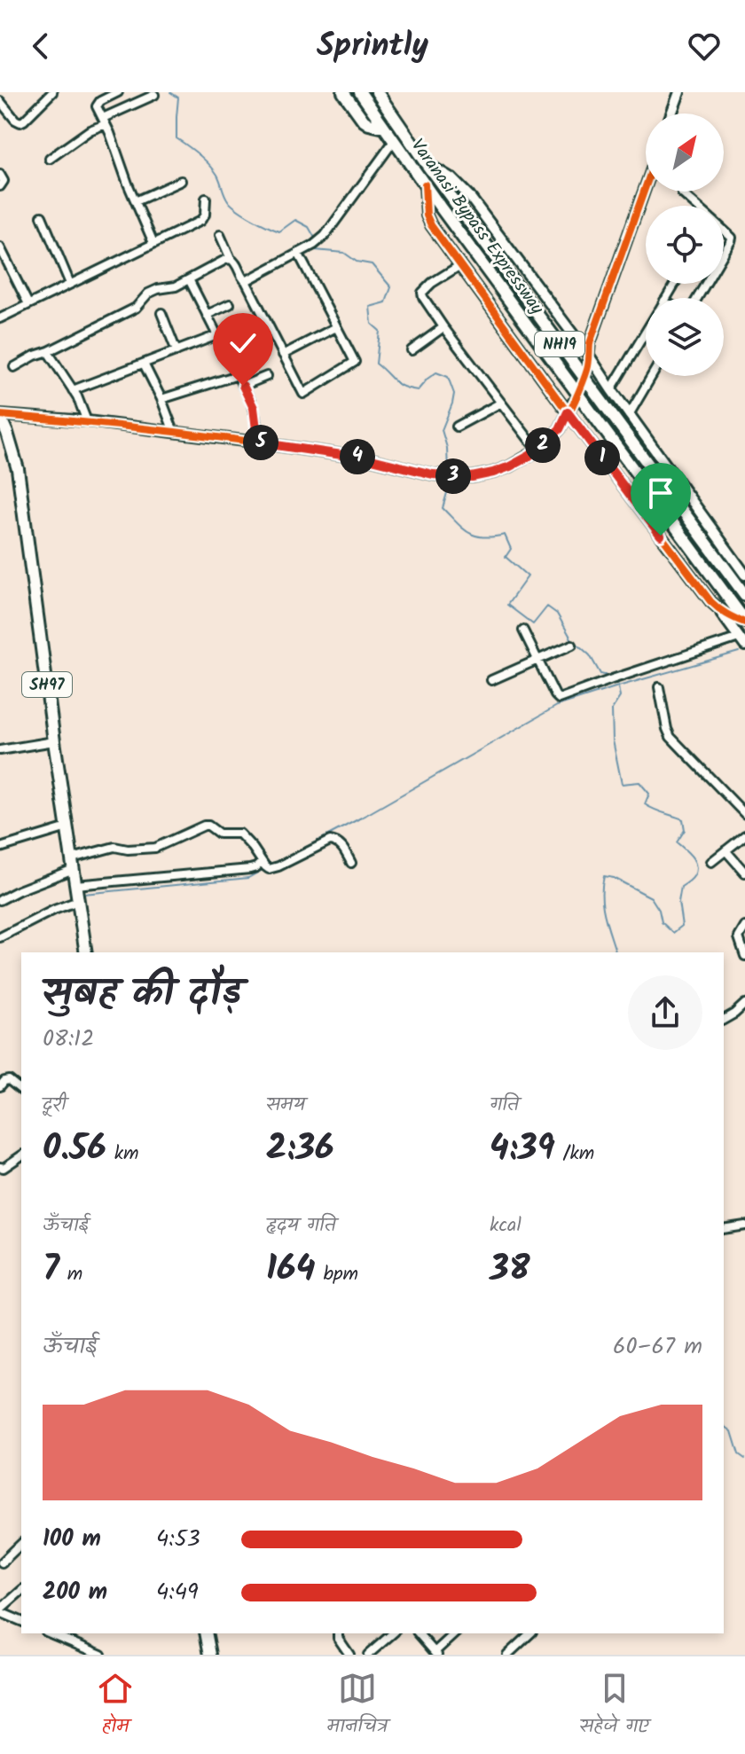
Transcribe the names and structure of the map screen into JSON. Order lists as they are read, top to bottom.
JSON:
{
  "streets": {
    "main road": ["Varanasi Bypass Expressway", "NH19", "SH97"]
  },
  "north": "top right",
  "page": {
    "header": "Sprintly",
    "pins": [
      "5",
      "2",
      "4",
      "1",
      "3"
    ],
    "heading": ["सुबह की दौड़", "08:12"],
    "stats": [
      ["दूरी", "0.56 km"],
      ["समय", "2:36"],
      ["गति", "4:39 /km"],
      ["ऊँचाई", "7 m"],
      ["हृदय गति", "164 bpm"],
      ["kcal", "38"]
    ],
    "chart": ["ऊँचाई", "60–67 m"],
    "list": [
      {
        "name": "100 m",
        "note": "4:53"
      },
      {
        "name": "200 m",
        "note": "4:49"
      }
    ],
    "tabs": ["होम", "मानचित्र", "सहेजे गए"]
  }
}
